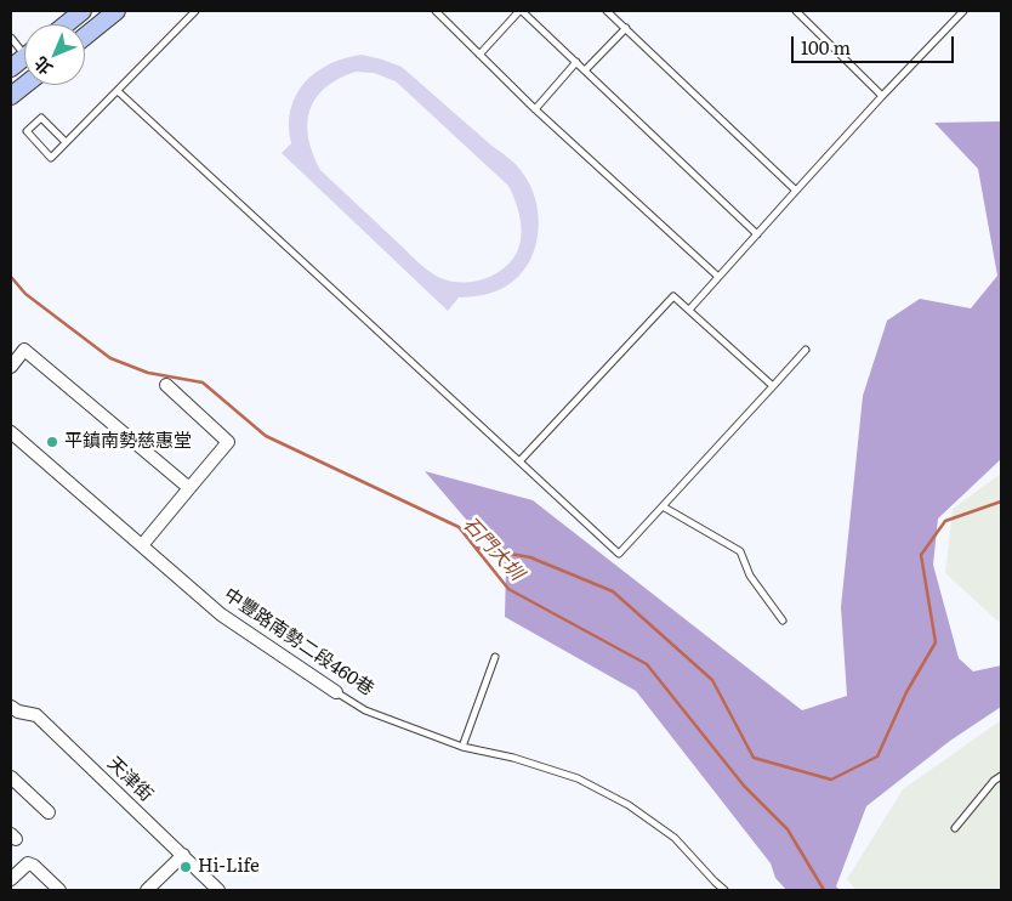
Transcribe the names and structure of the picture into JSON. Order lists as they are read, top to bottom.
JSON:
{
  "streets": {
    "street": ["中豐路南勢二段460巷", "天津街"]
  },
  "water": ["石門大圳"],
  "places": ["平鎮南勢慈惠堂", "Hi-Life"],
  "scale_bar": "100 m",
  "north": "bottom left"
}
